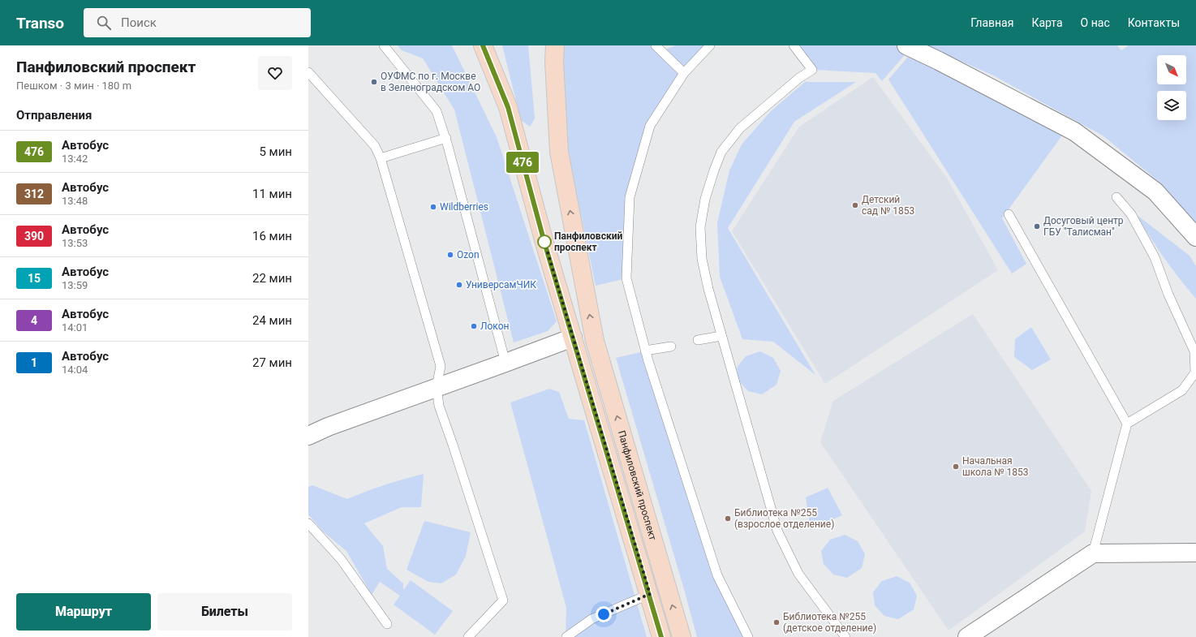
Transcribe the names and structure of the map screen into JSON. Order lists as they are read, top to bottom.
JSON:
{
  "streets": {
    "main road": ["Панфиловский проспект"]
  },
  "places": [
    "ОУФМС по г. Москве в Зеленоградском АО",
    "Детский сад № 1853",
    "Wildberries",
    "Досуговый центр ГБУ \"Талисман\"",
    "Панфиловский проспект",
    "Ozon",
    "УниверсамЧИК",
    "Локон",
    "Начальная школа № 1853",
    "Библиотека №255 (взрослое отделение)",
    "Библиотека №255 (детское отделение)"
  ],
  "lines": ["bus line 476"],
  "north": "bottom right",
  "page": {
    "header": "Transo",
    "search": "Поиск",
    "nav": [
      "Главная",
      "Карта",
      "О нас",
      "Контакты"
    ],
    "heading": [
      ["Панфиловский проспект", "Пешком · 3 мин · 180 m"],
      "Отправления"
    ],
    "on_map": "476",
    "list": [
      {
        "mark": "476",
        "name": "Автобус",
        "note": "13:42",
        "value": "5 мин"
      },
      {
        "mark": "312",
        "name": "Автобус",
        "note": "13:48",
        "value": "11 мин"
      },
      {
        "mark": "390",
        "name": "Автобус",
        "note": "13:53",
        "value": "16 мин"
      },
      {
        "mark": "15",
        "name": "Автобус",
        "note": "13:59",
        "value": "22 мин"
      },
      {
        "mark": "4",
        "name": "Автобус",
        "note": "14:01",
        "value": "24 мин"
      },
      {
        "mark": "1",
        "name": "Автобус",
        "note": "14:04",
        "value": "27 мин"
      }
    ],
    "buttons": ["Маршрут", "Билеты"]
  }
}
